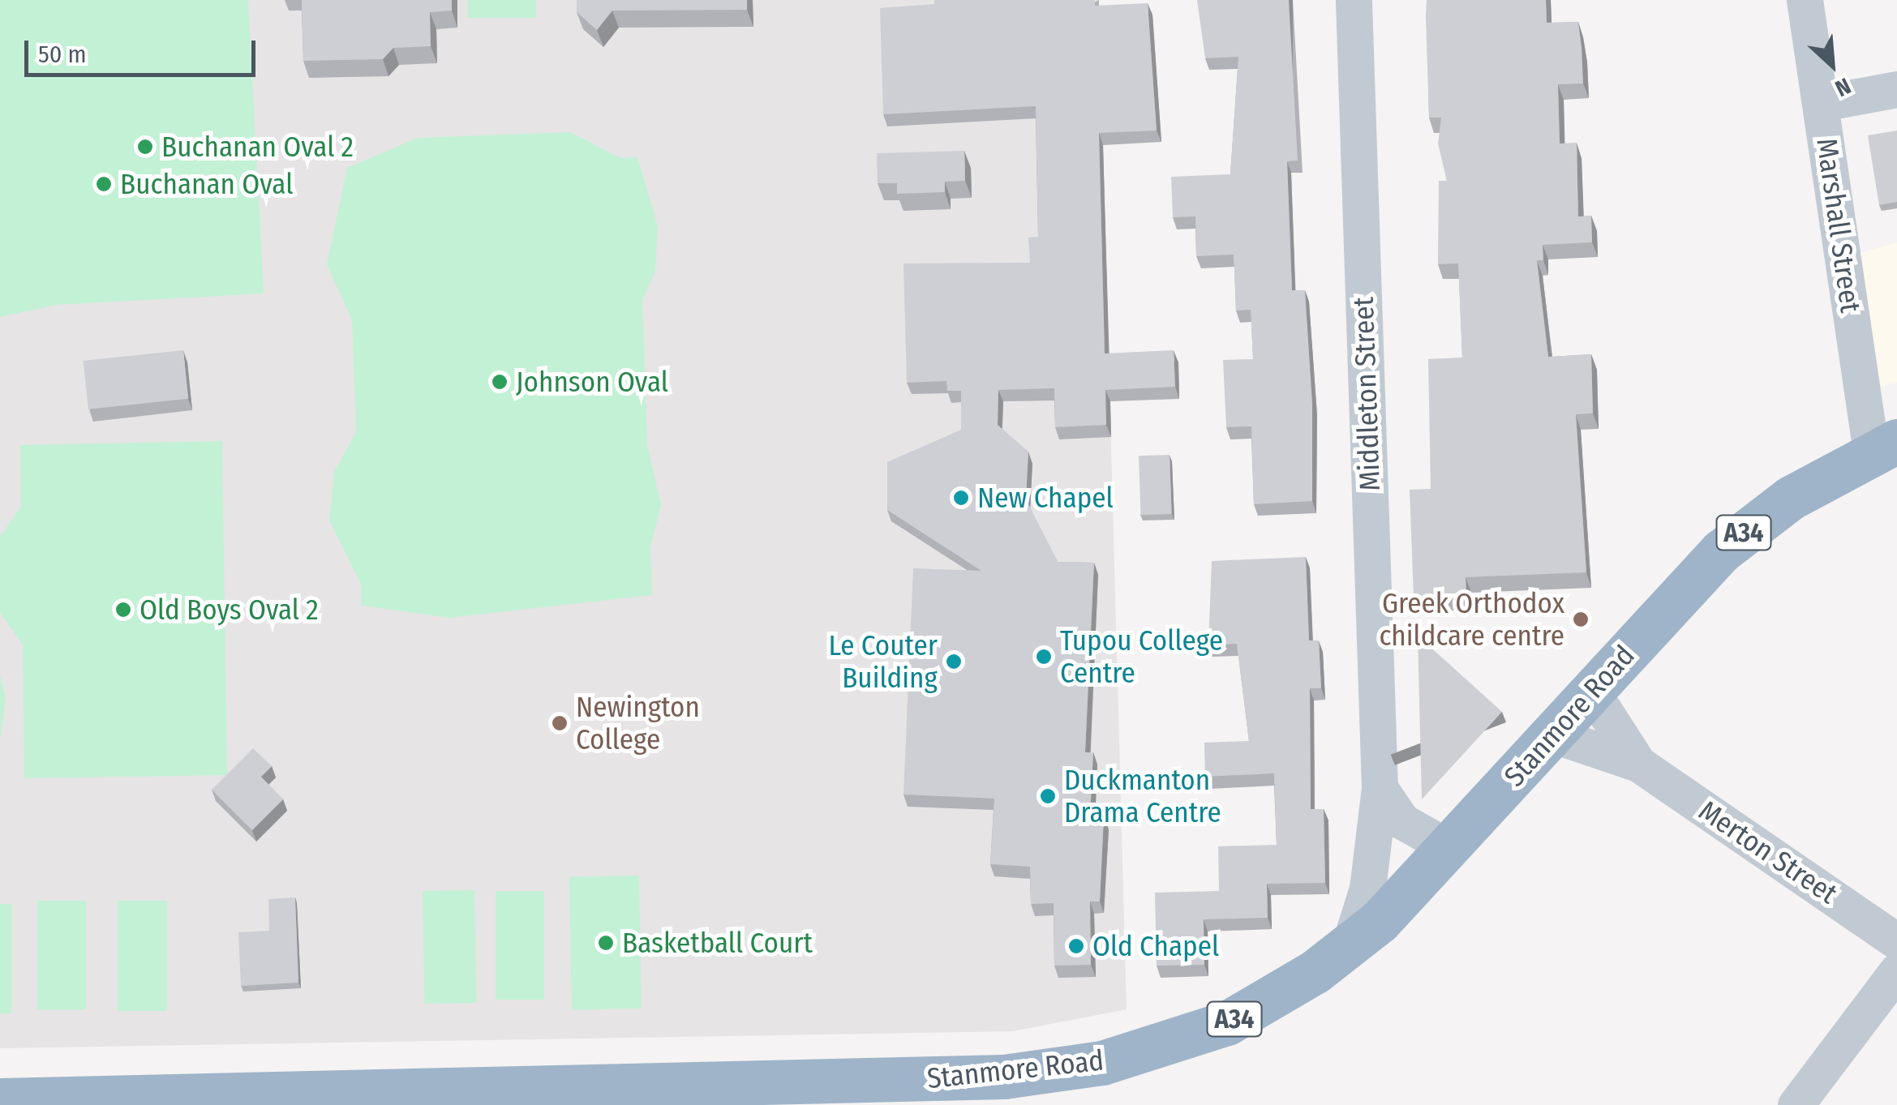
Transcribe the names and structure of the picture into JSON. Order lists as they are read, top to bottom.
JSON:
{
  "streets": {
    "highway": ["A34", "Stanmore Road"],
    "street": ["Marshall Street", "Middleton Street", "Merton Street"]
  },
  "crossings": [
    ["Marshall Street", "Stanmore Road"],
    ["Middleton Street", "Stanmore Road"],
    ["Stanmore Road", "Merton Street"]
  ],
  "places": [
    "Buchanan Oval 2",
    "Buchanan Oval",
    "Johnson Oval",
    "New Chapel",
    "Old Boys Oval 2",
    "Greek Orthodox childcare centre",
    "Tupou College Centre",
    "Le Couter Building",
    "Newington College",
    "Duckmanton Drama Centre",
    "Basketball Court",
    "Old Chapel"
  ],
  "scale_bar": "50 m",
  "north": "bottom right"
}
